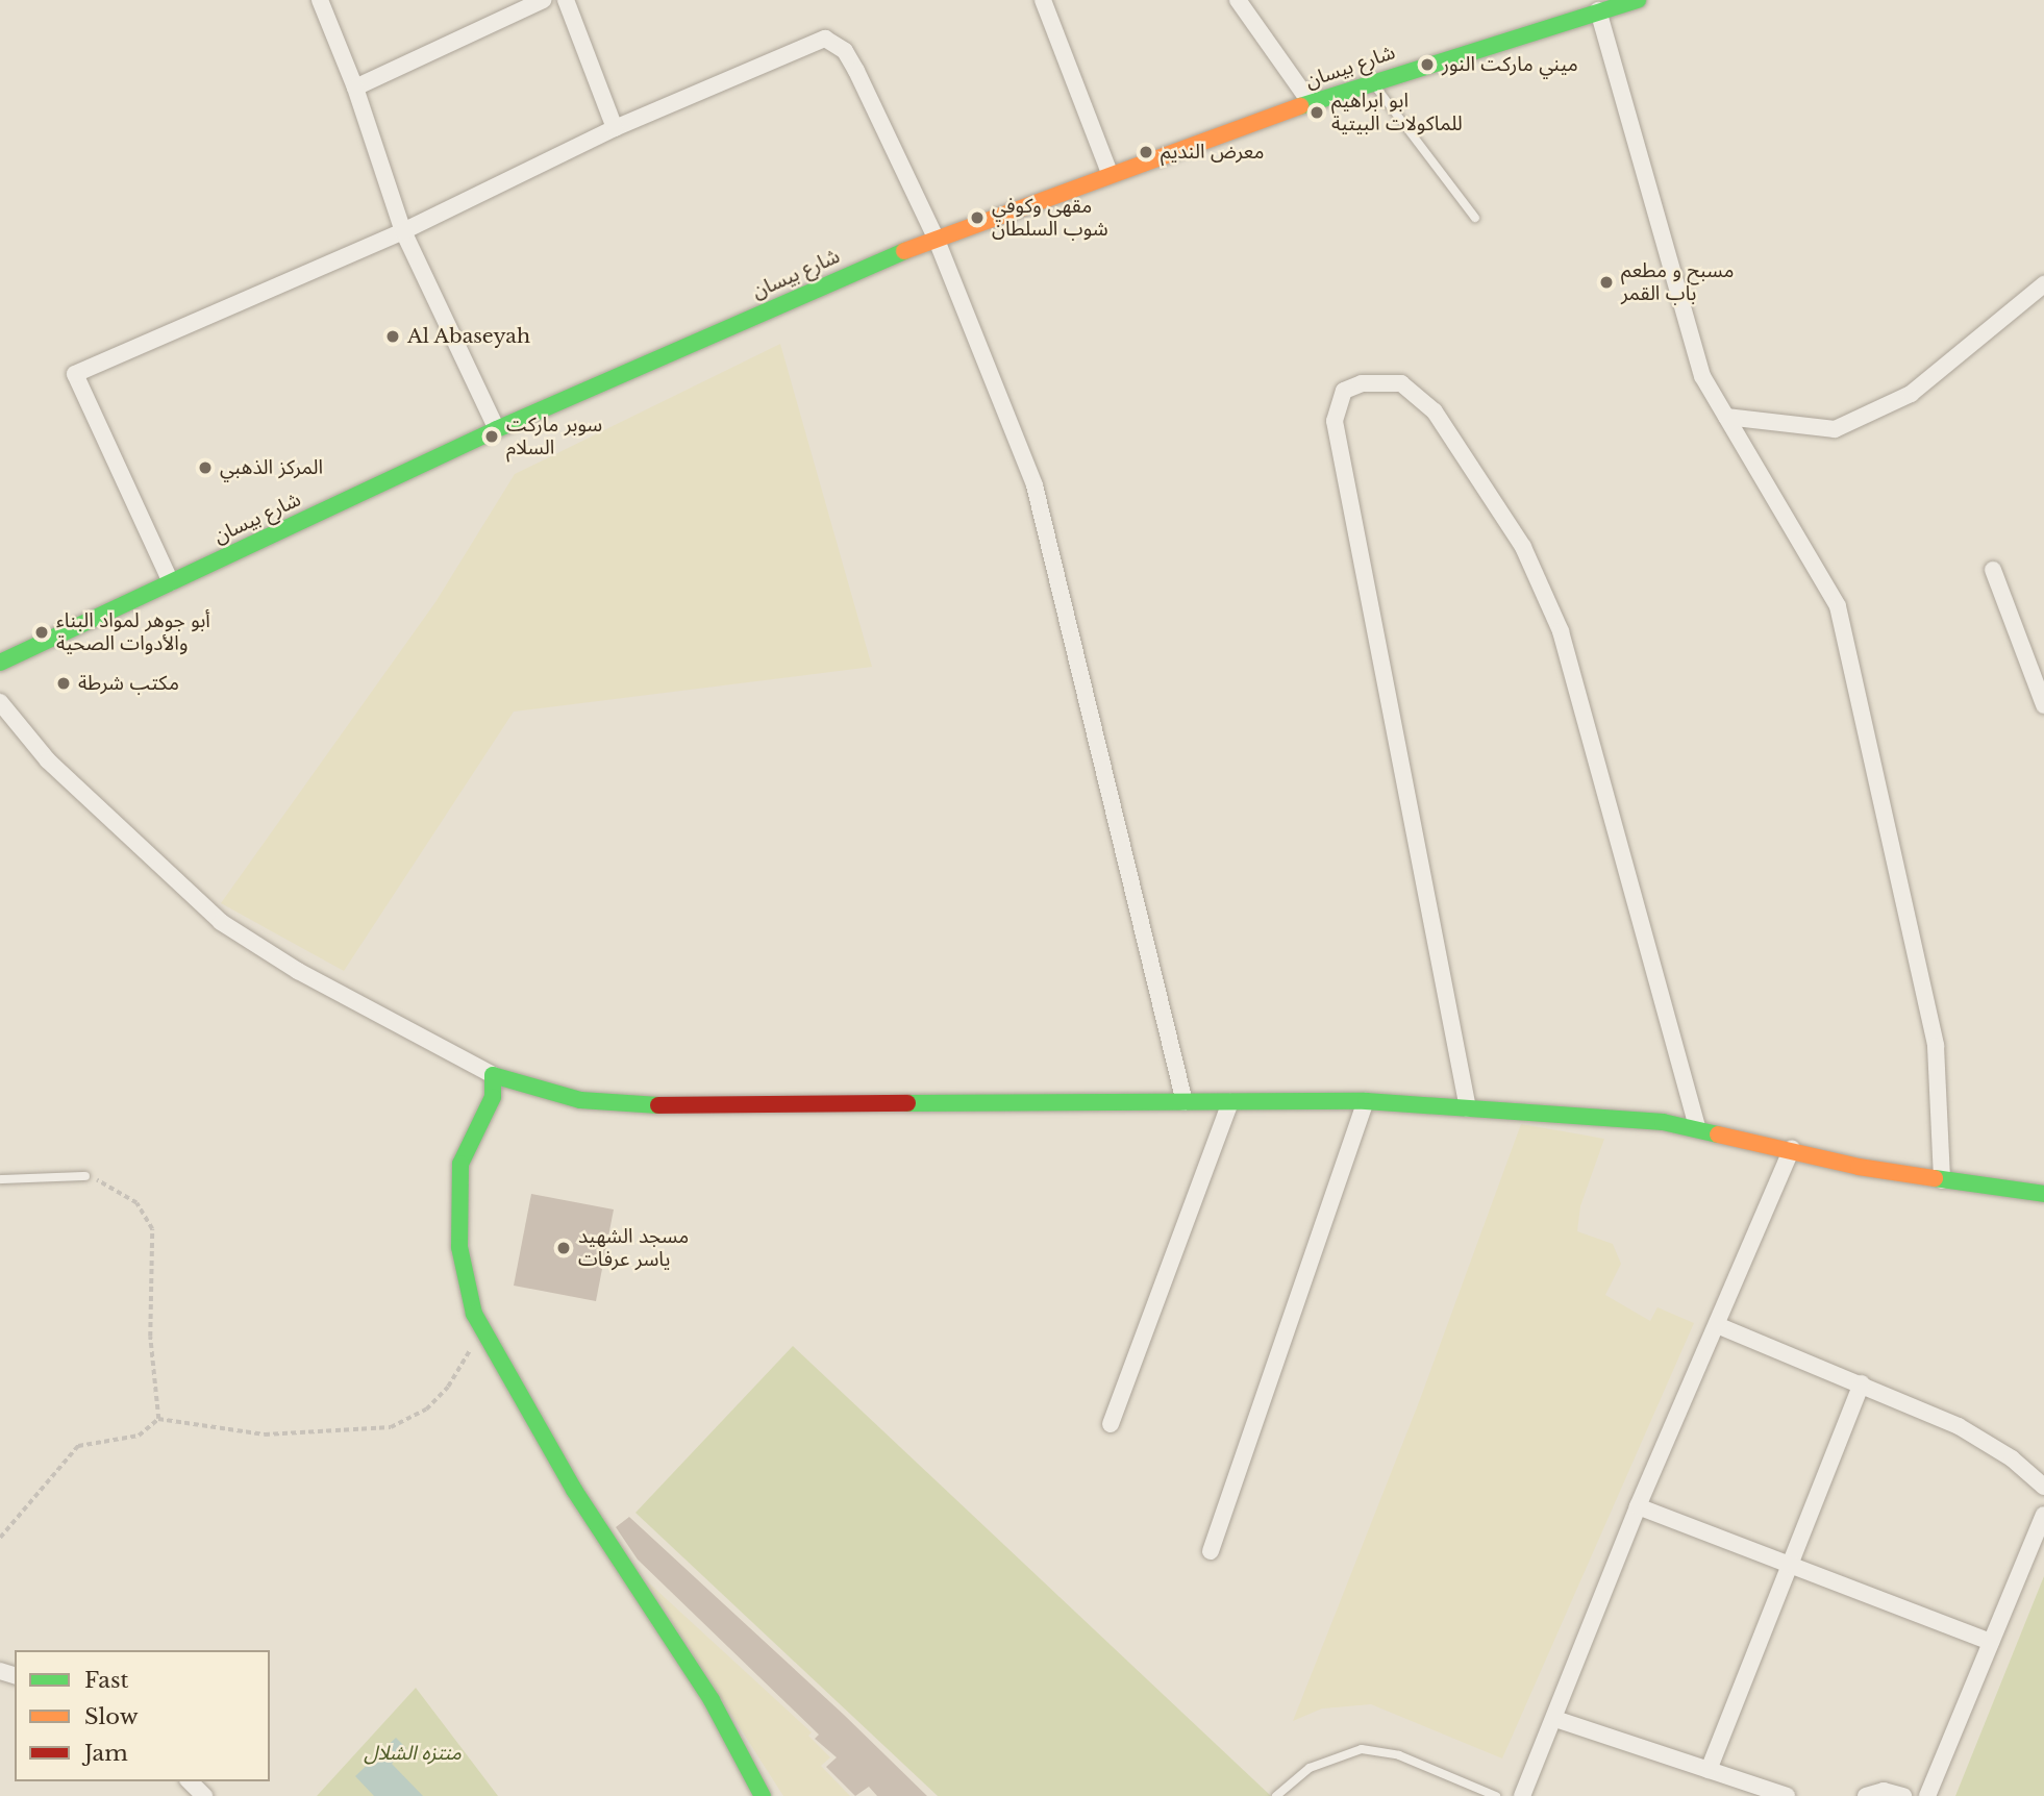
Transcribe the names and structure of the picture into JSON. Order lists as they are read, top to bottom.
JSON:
{
  "streets": {
    "street": ["شارع بيسان"]
  },
  "parks": ["منتزه الشلال"],
  "places": [
    "ميني ماركت النور",
    "ابو ابراهيم للماكولات البيتية",
    "معرض النديم",
    "مقهى وكوفي شوب السلطان",
    "مسبح و مطعم باب القمر",
    "Al Abaseyah",
    "سوبر ماركت السلام",
    "المركز الذهبي",
    "أبو جوهر لمواد البناء والأدوات الصحية",
    "مكتب شرطة",
    "مسجد الشهيد ياسر عرفات"
  ],
  "legend": ["Fast", "Slow", "Jam"]
}
